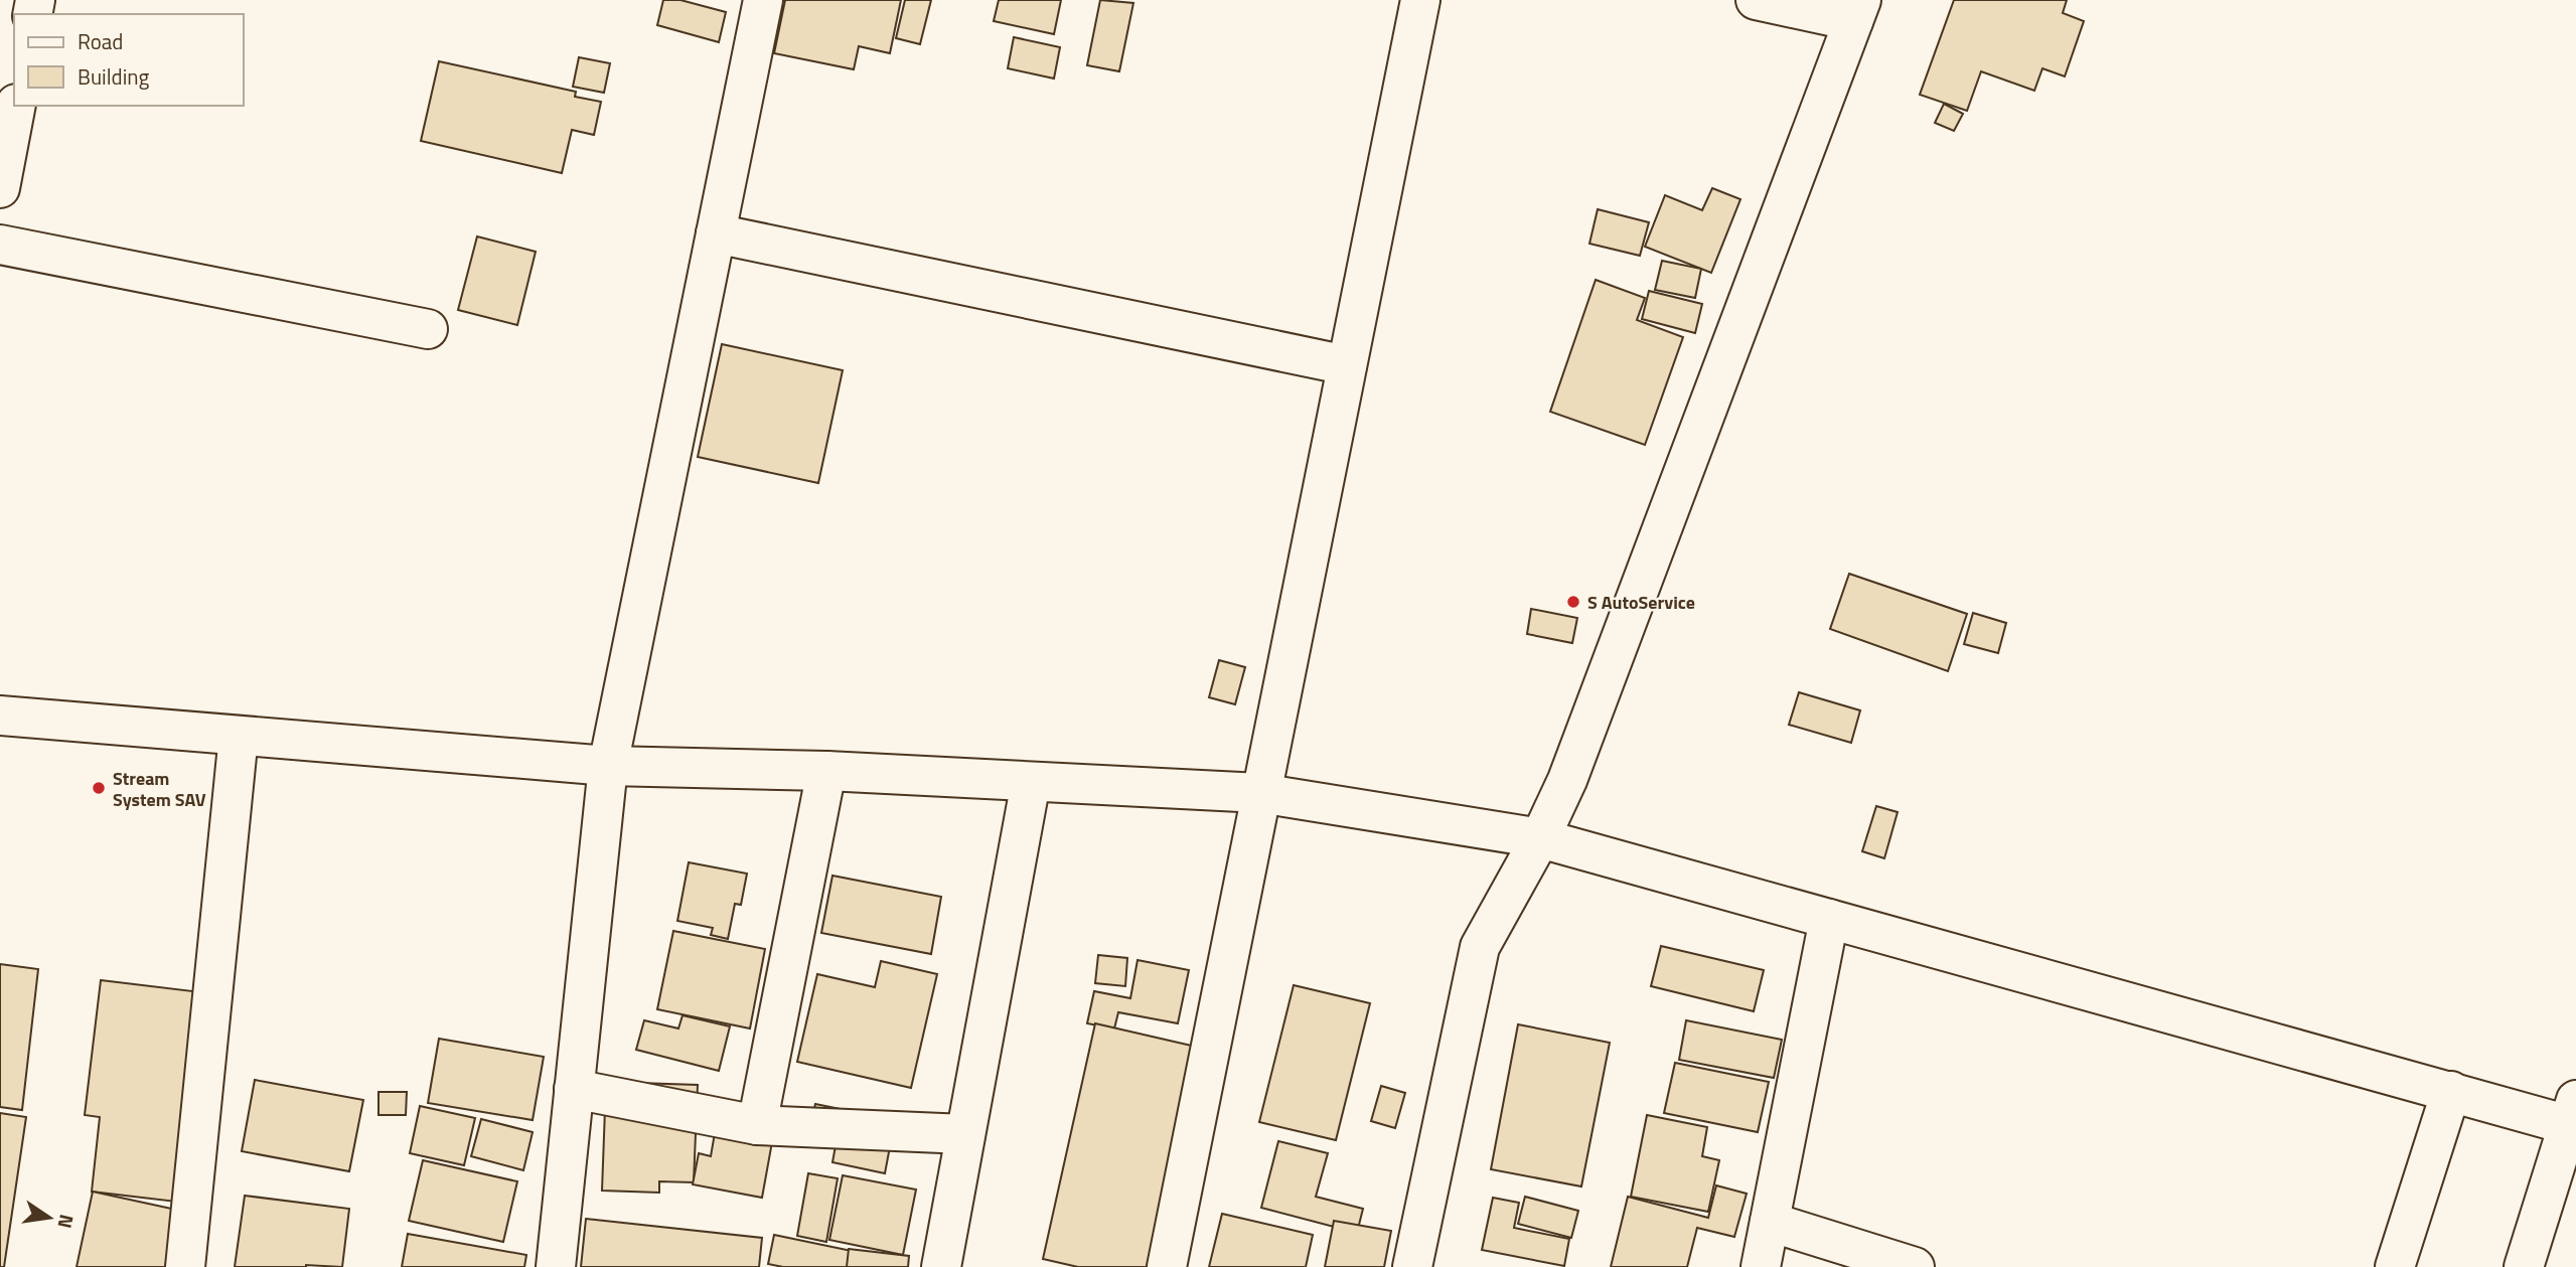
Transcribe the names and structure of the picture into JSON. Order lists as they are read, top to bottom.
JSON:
{
  "places": ["S AutoService", "Stream System SAV"],
  "legend": ["Road", "Building"],
  "north": "right"
}
